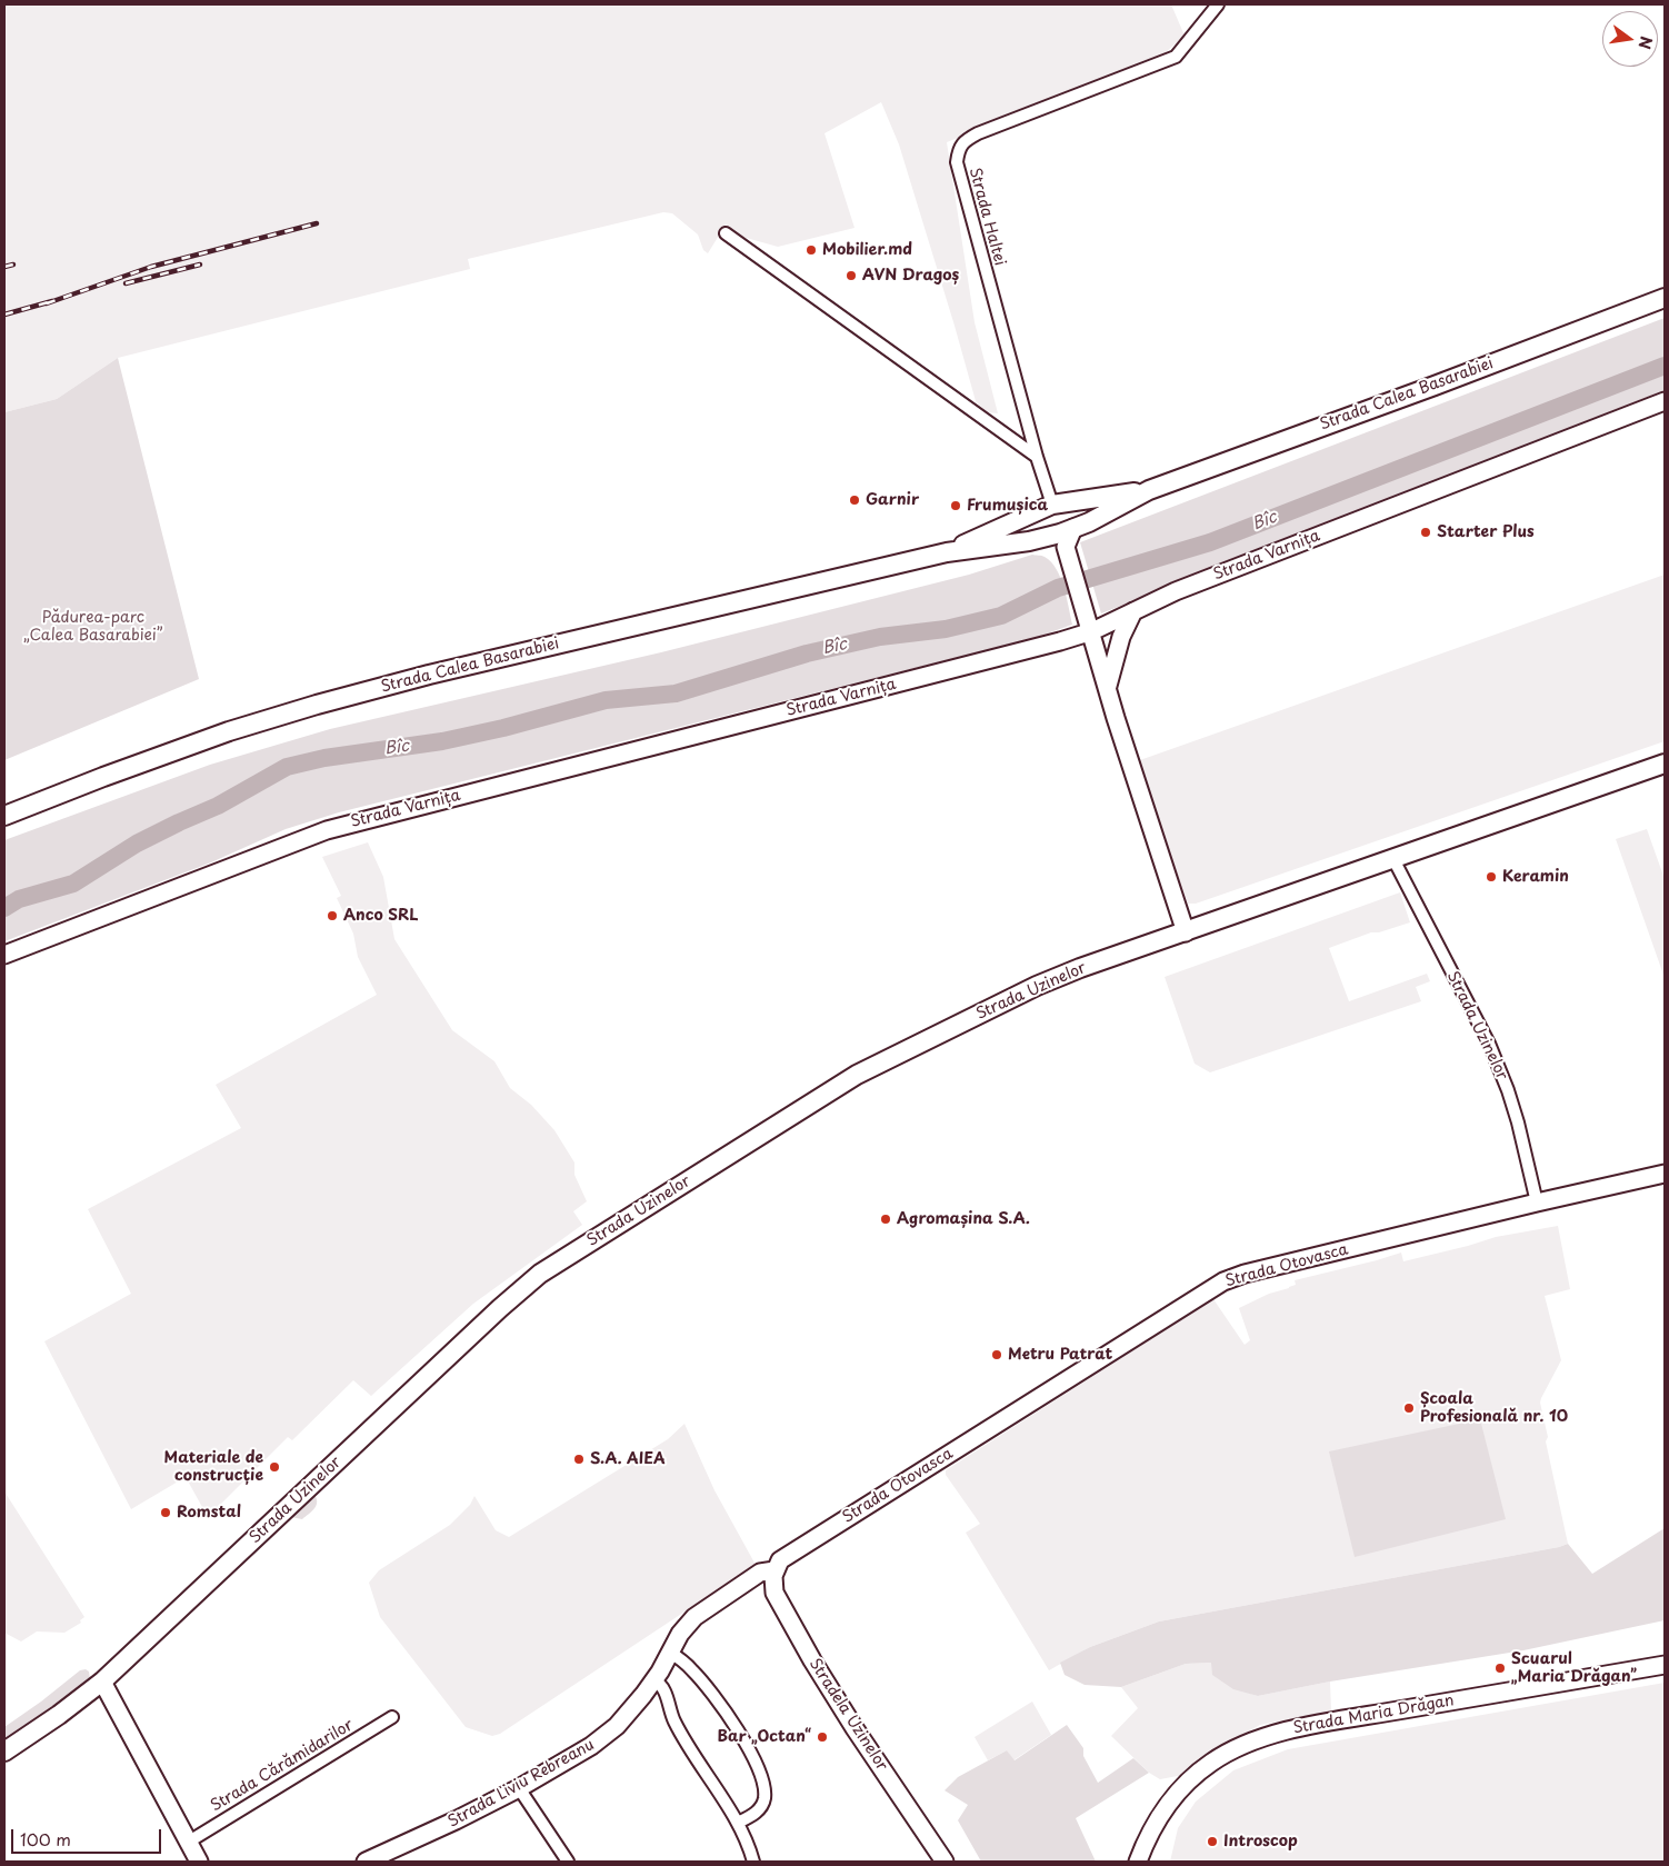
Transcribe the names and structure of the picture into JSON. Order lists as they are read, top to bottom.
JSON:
{
  "streets": {
    "main road": ["Strada Calea Basarabiei", "Strada Uzinelor"],
    "street": [
      "Strada Haltei",
      "Strada Varnița",
      "Strada Otovasca",
      "Stradela Uzinelor",
      "Strada Maria Drăgan",
      "Strada Cărămidarilor",
      "Strada Liviu Rebreanu"
    ]
  },
  "crossings": [
    ["Strada Haltei", "Strada Calea Basarabiei"],
    ["Strada Uzinelor", "Strada Otovasca"],
    ["Strada Otovasca", "Stradela Uzinelor"],
    ["Strada Otovasca", "Strada Liviu Rebreanu"],
    ["Stradela Uzinelor", "Strada Liviu Rebreanu"]
  ],
  "water": ["Bîc"],
  "parks": ["Pădurea-parc „Calea Basarabiei”"],
  "places": [
    "Mobilier.md",
    "AVN Dragoș",
    "Garnir",
    "Frumușica",
    "Starter Plus",
    "Keramin",
    "Anco SRL",
    "Agromașina S.A.",
    "Metru Patrat",
    "Școala Profesională nr. 10",
    "S.A. AIEA",
    "Materiale de construcție",
    "Romstal",
    "Scuarul „Maria Drăgan”",
    "Bar „Octan“",
    "Introscop"
  ],
  "scale_bar": "100 m",
  "north": "right"
}
